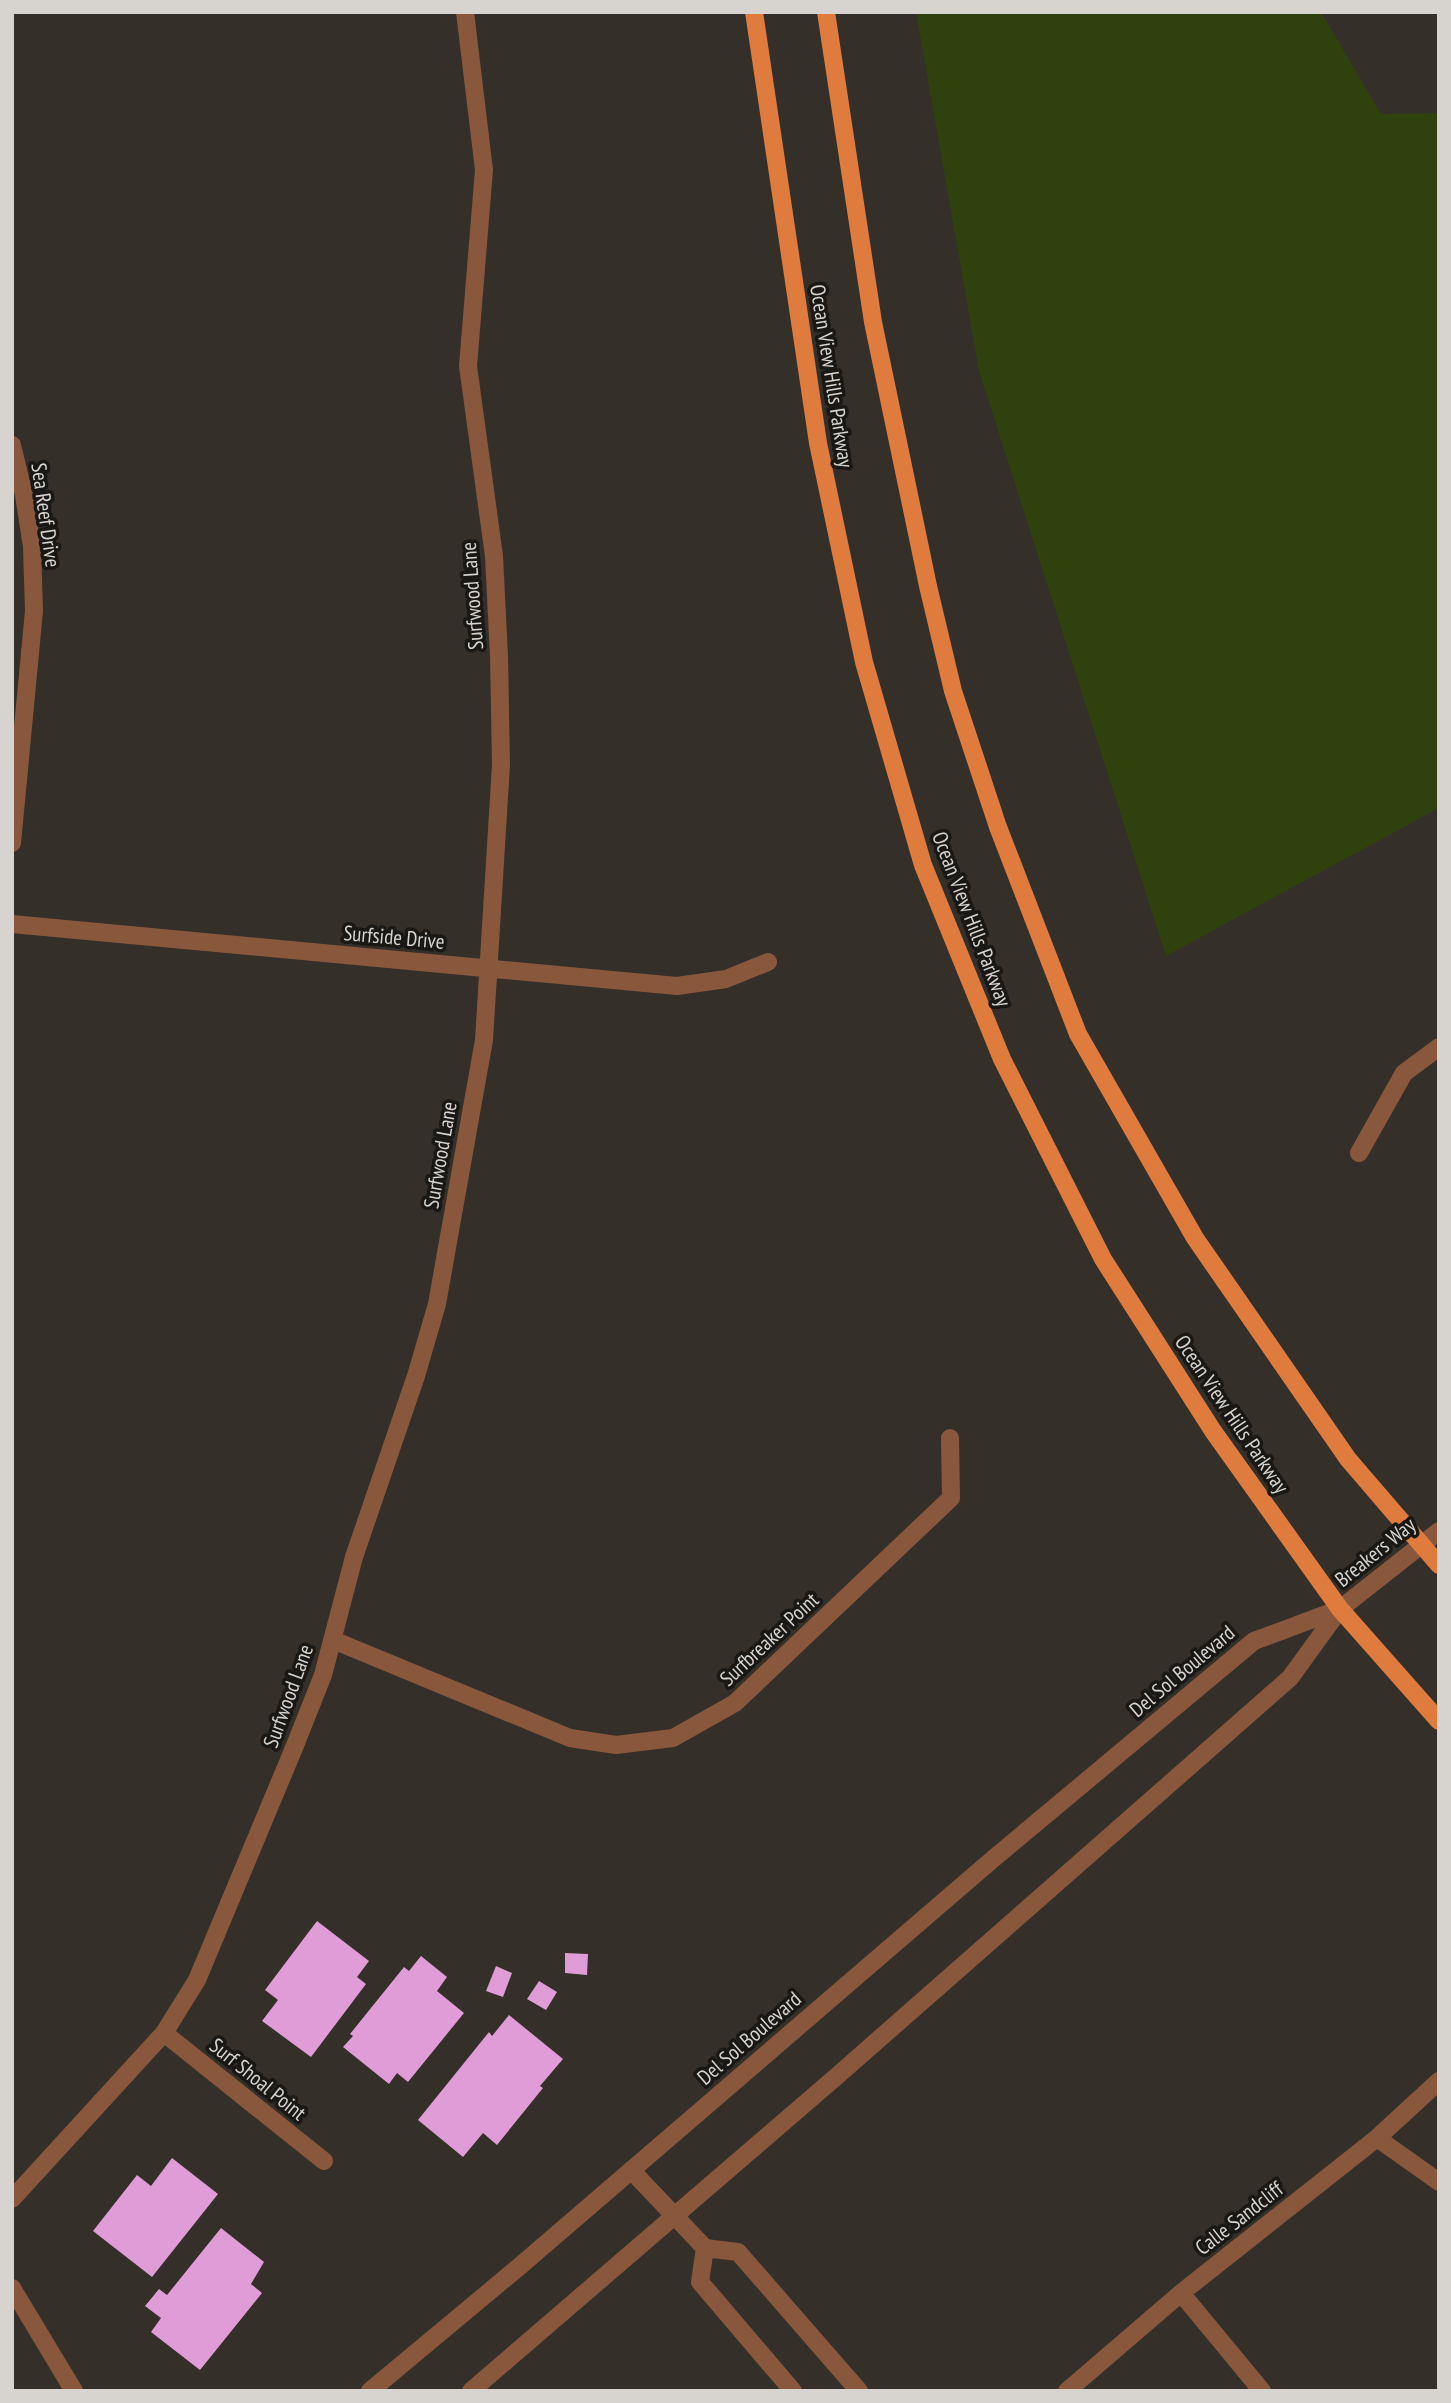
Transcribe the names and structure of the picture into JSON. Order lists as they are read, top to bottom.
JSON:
{
  "streets": {
    "main road": ["Ocean View Hills Parkway"],
    "street": [
      "Sea Reef Drive",
      "Surfwood Lane",
      "Surfside Drive",
      "Breakers Way",
      "Surfbreaker Point",
      "Del Sol Boulevard",
      "Surf Shoal Point",
      "Calle Sandcliff"
    ]
  },
  "crossings": [
    ["Ocean View Hills Parkway", "Breakers Way"],
    ["Ocean View Hills Parkway", "Del Sol Boulevard"],
    ["Surfwood Lane", "Surfside Drive"],
    ["Surfwood Lane", "Surfbreaker Point"],
    ["Surfwood Lane", "Surf Shoal Point"],
    ["Breakers Way", "Del Sol Boulevard"]
  ]
}
